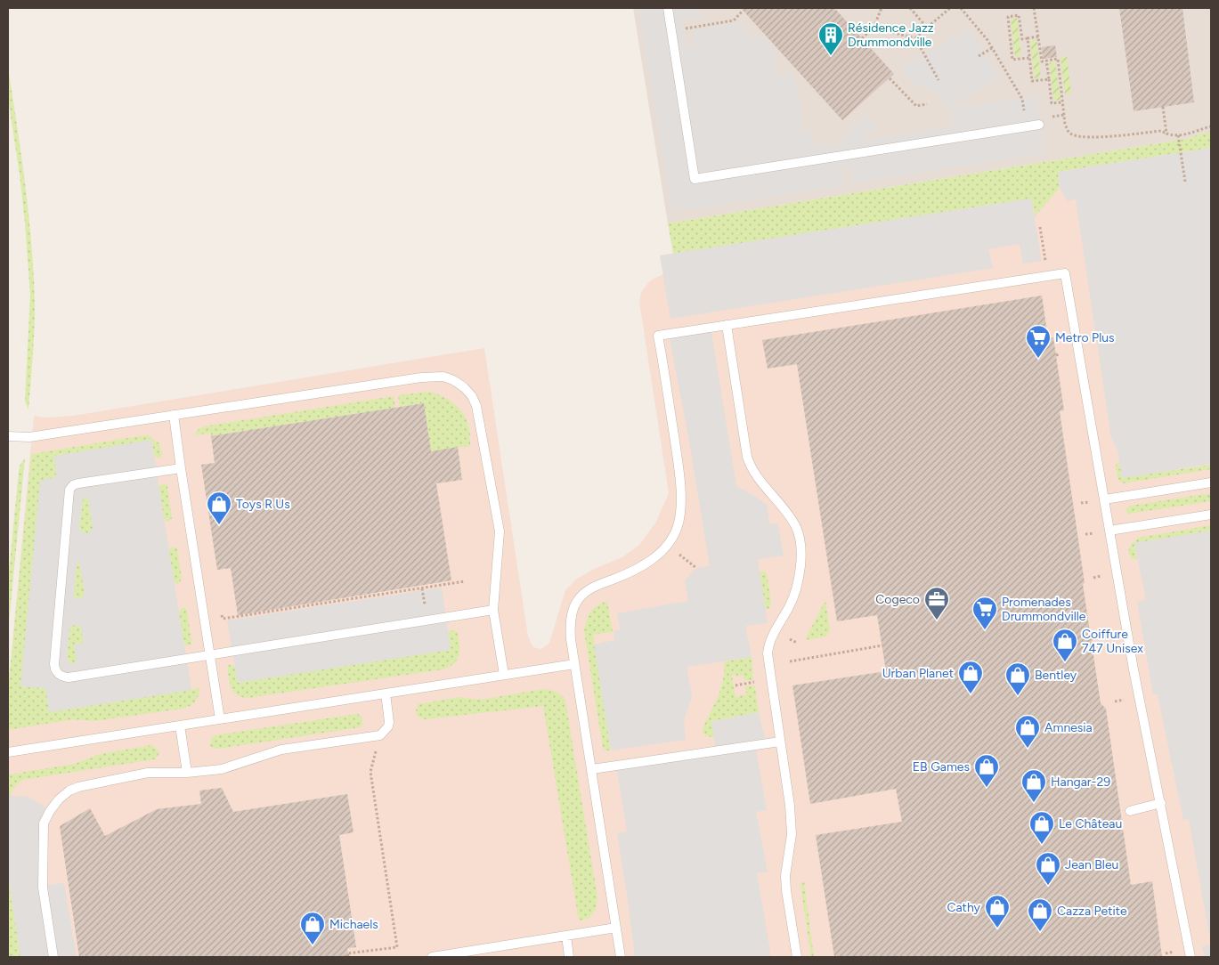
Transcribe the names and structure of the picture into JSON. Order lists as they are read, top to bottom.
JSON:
{
  "places": {
    "building": ["Résidence Jazz Drummondville"],
    "supermarket": ["Metro Plus", "Promenades Drummondville"],
    "shop": [
      "Toys R Us",
      "Coiffure 747 Unisex",
      "Urban Planet",
      "Bentley",
      "Amnesia",
      "EB Games",
      "Hangar-29",
      "Le Château",
      "Jean Bleu",
      "Cathy",
      "Cazza Petite",
      "Michaels"
    ],
    "office": ["Cogeco"]
  }
}
